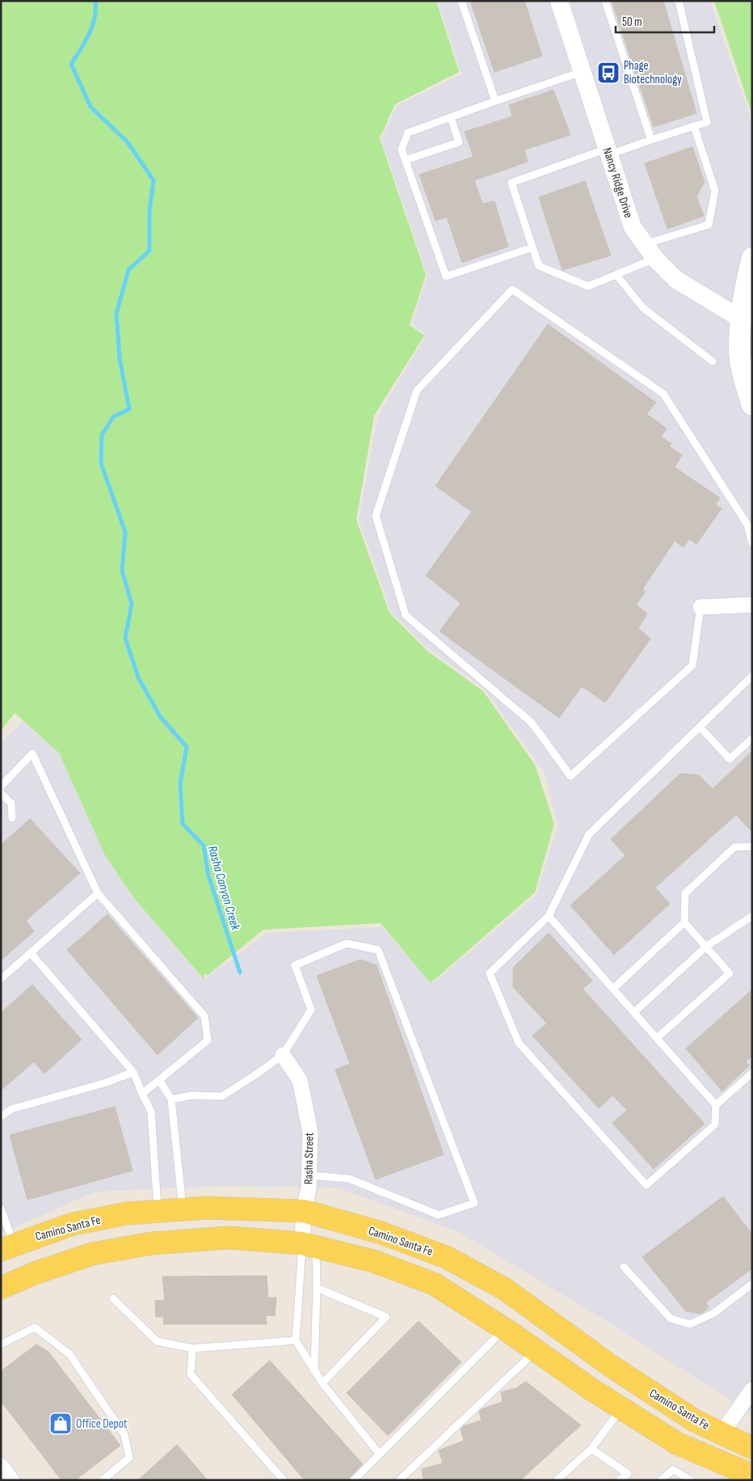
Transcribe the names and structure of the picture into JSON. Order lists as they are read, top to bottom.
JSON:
{
  "streets": {
    "main road": ["Camino Santa Fe"],
    "street": ["Nancy Ridge Drive", "Rasha Street"]
  },
  "crossings": [
    ["Rasha Street", "Camino Santa Fe"]
  ],
  "water": ["Rasha Canyon Creek"],
  "places": {
    "bus stop": ["Phage Biotechnology"],
    "shop": ["Office Depot"]
  },
  "scale_bar": "50 m"
}
